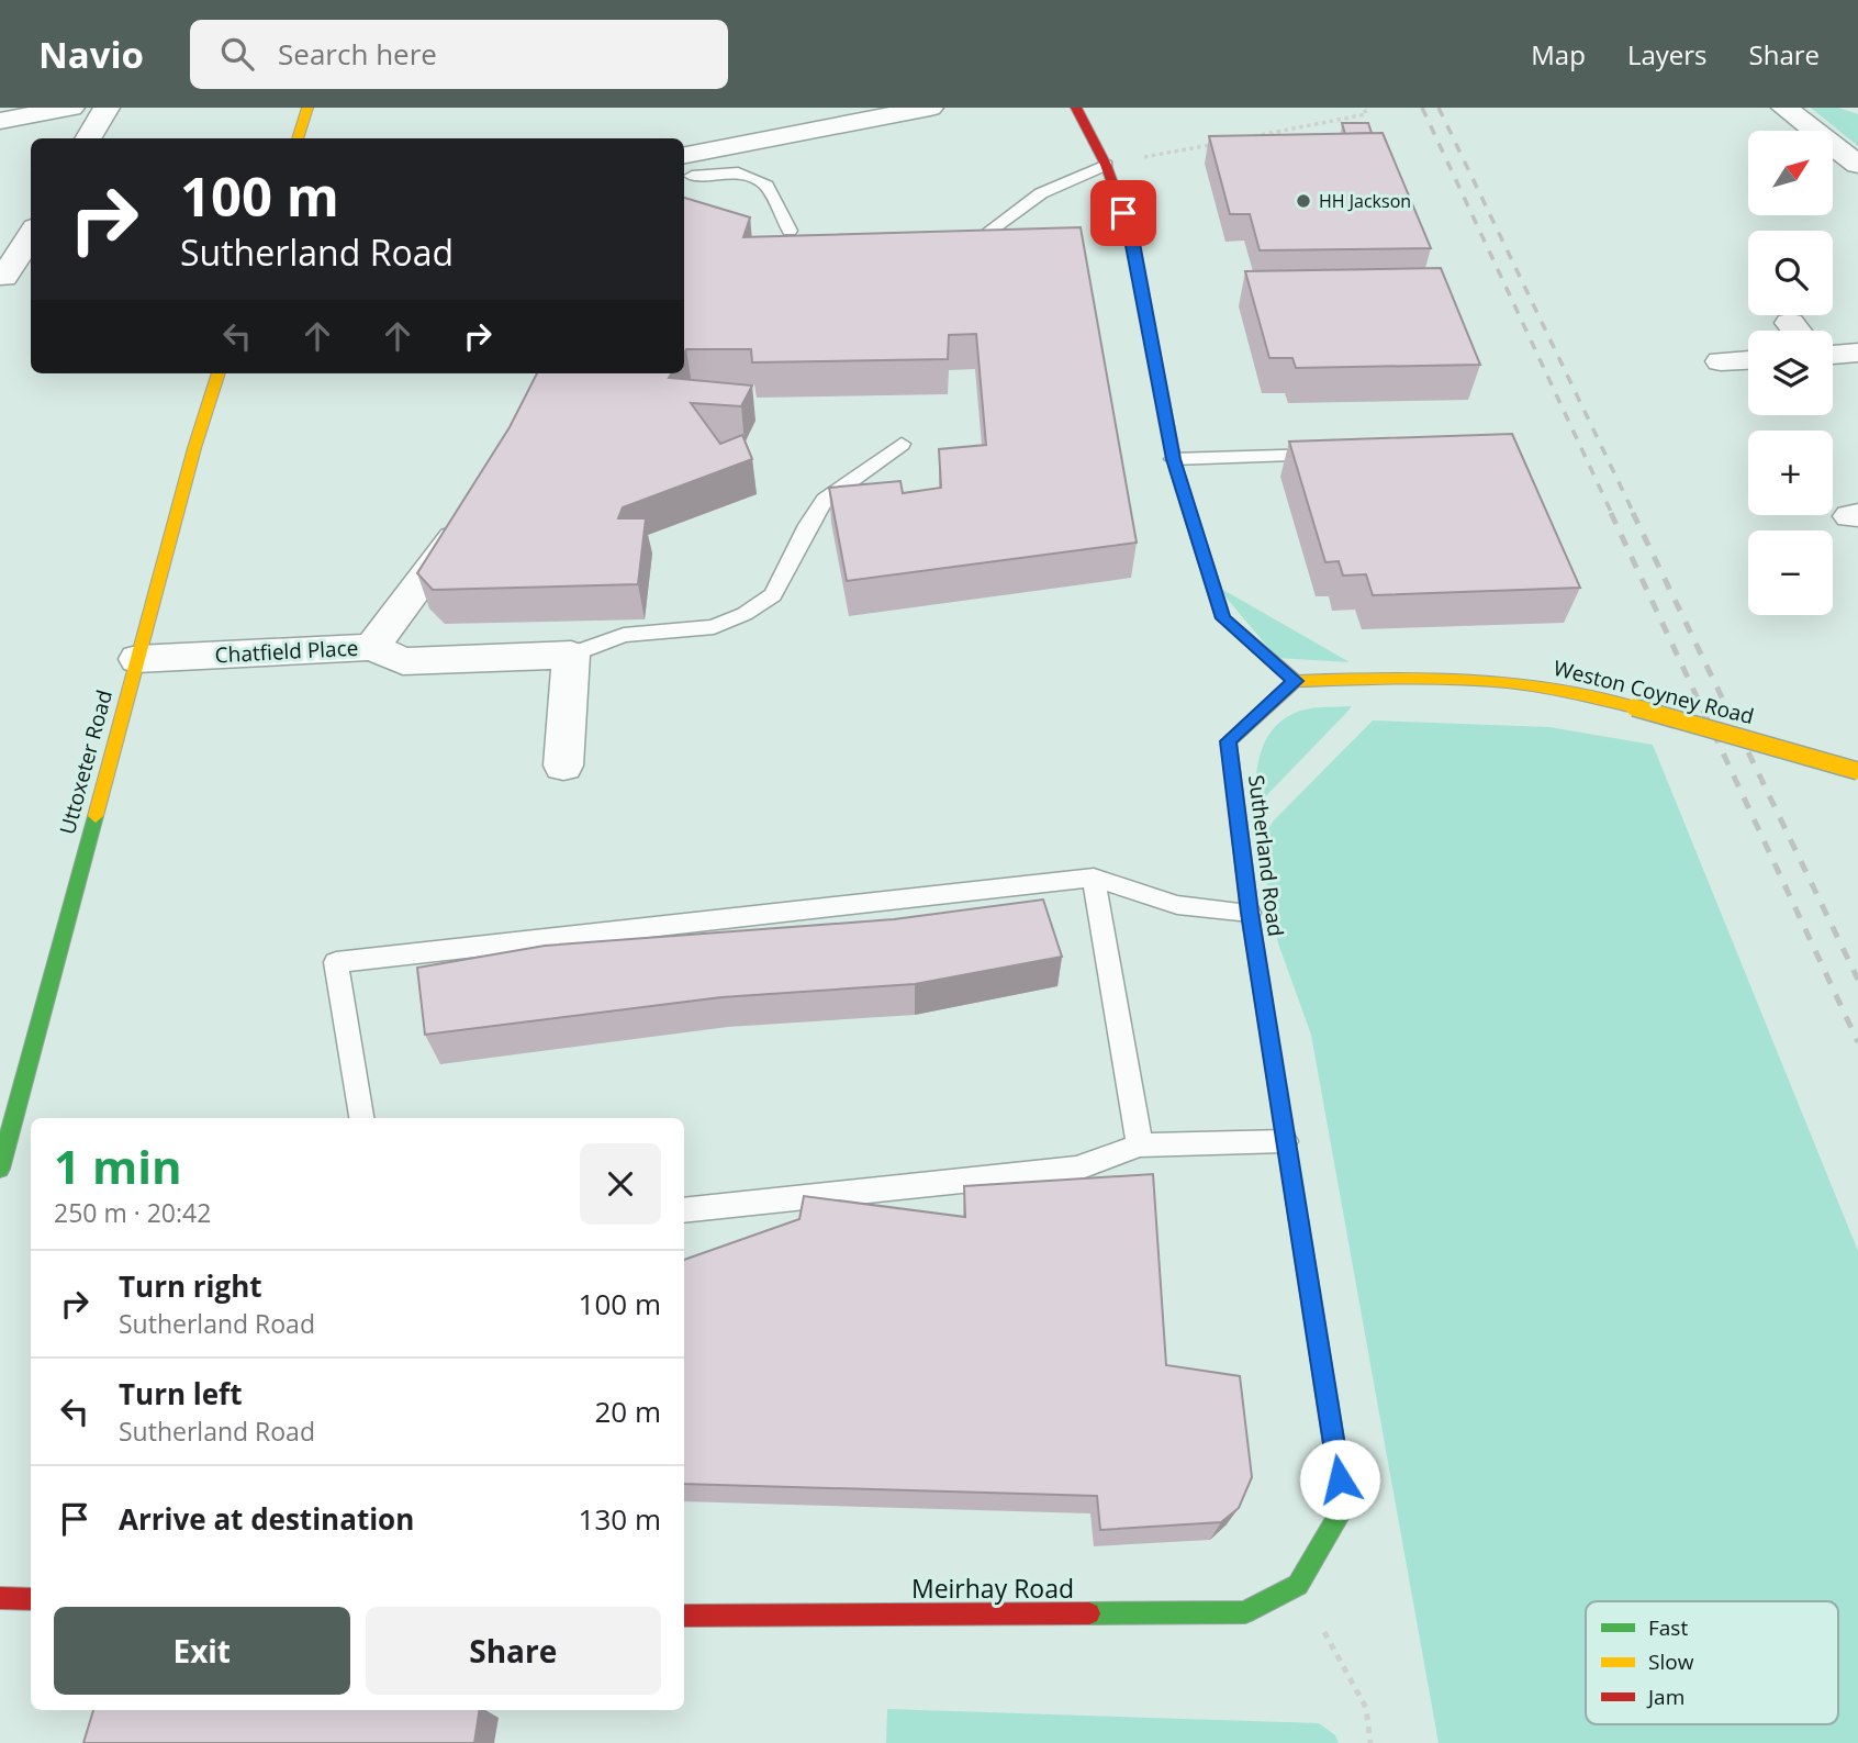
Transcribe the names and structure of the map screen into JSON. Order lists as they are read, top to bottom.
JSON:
{
  "streets": {
    "street": [
      "Chatfield Place",
      "Weston Coyney Road",
      "Uttoxeter Road",
      "Sutherland Road",
      "Meirhay Road"
    ]
  },
  "crossings": [
    ["Chatfield Place", "Uttoxeter Road"],
    ["Weston Coyney Road", "Sutherland Road"],
    ["Sutherland Road", "Meirhay Road"]
  ],
  "places": ["HH Jackson"],
  "legend": ["Fast", "Slow", "Jam"],
  "north": "top right",
  "page": {
    "header": "Navio",
    "search": "Search here",
    "nav": ["Map", "Layers", "Share"],
    "map_buttons": ["+", "−"],
    "turn": ["100 m", "Sutherland Road"],
    "heading": ["1 min", "250 m · 20:42"],
    "list": [
      {
        "name": "Turn right",
        "note": "Sutherland Road",
        "value": "100 m"
      },
      {
        "name": "Turn left",
        "note": "Sutherland Road",
        "value": "20 m"
      },
      {
        "name": "Arrive at destination",
        "value": "130 m"
      }
    ],
    "buttons": ["Exit", "Share"]
  }
}
